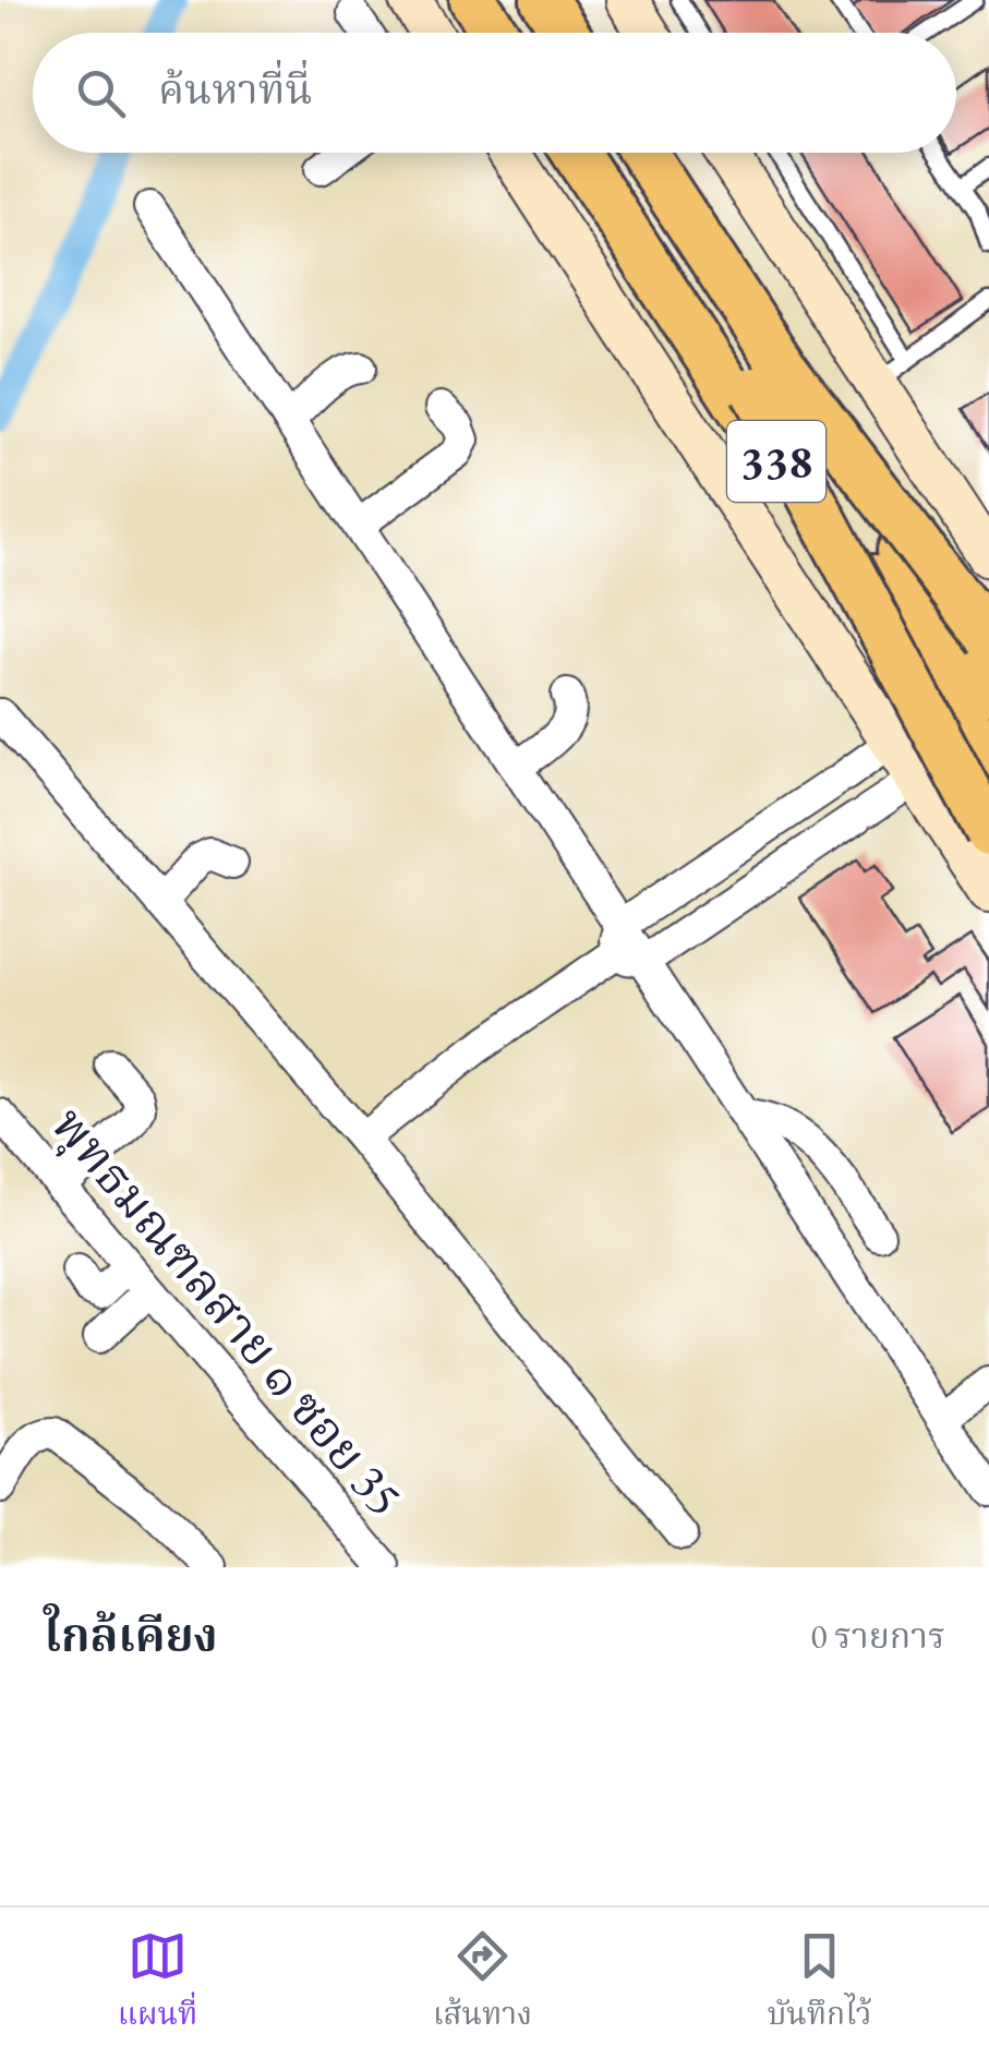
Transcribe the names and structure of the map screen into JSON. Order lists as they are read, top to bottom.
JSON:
{
  "streets": {
    "main road": ["338"],
    "street": ["พุทธมณฑลสาย ๑ ซอย 35"]
  },
  "page": {
    "search": "ค้นหาที่นี่",
    "heading": ["ใกล้เคียง", "0 รายการ"],
    "nav": ["แผนที่", "เส้นทาง", "บันทึกไว้"]
  }
}
